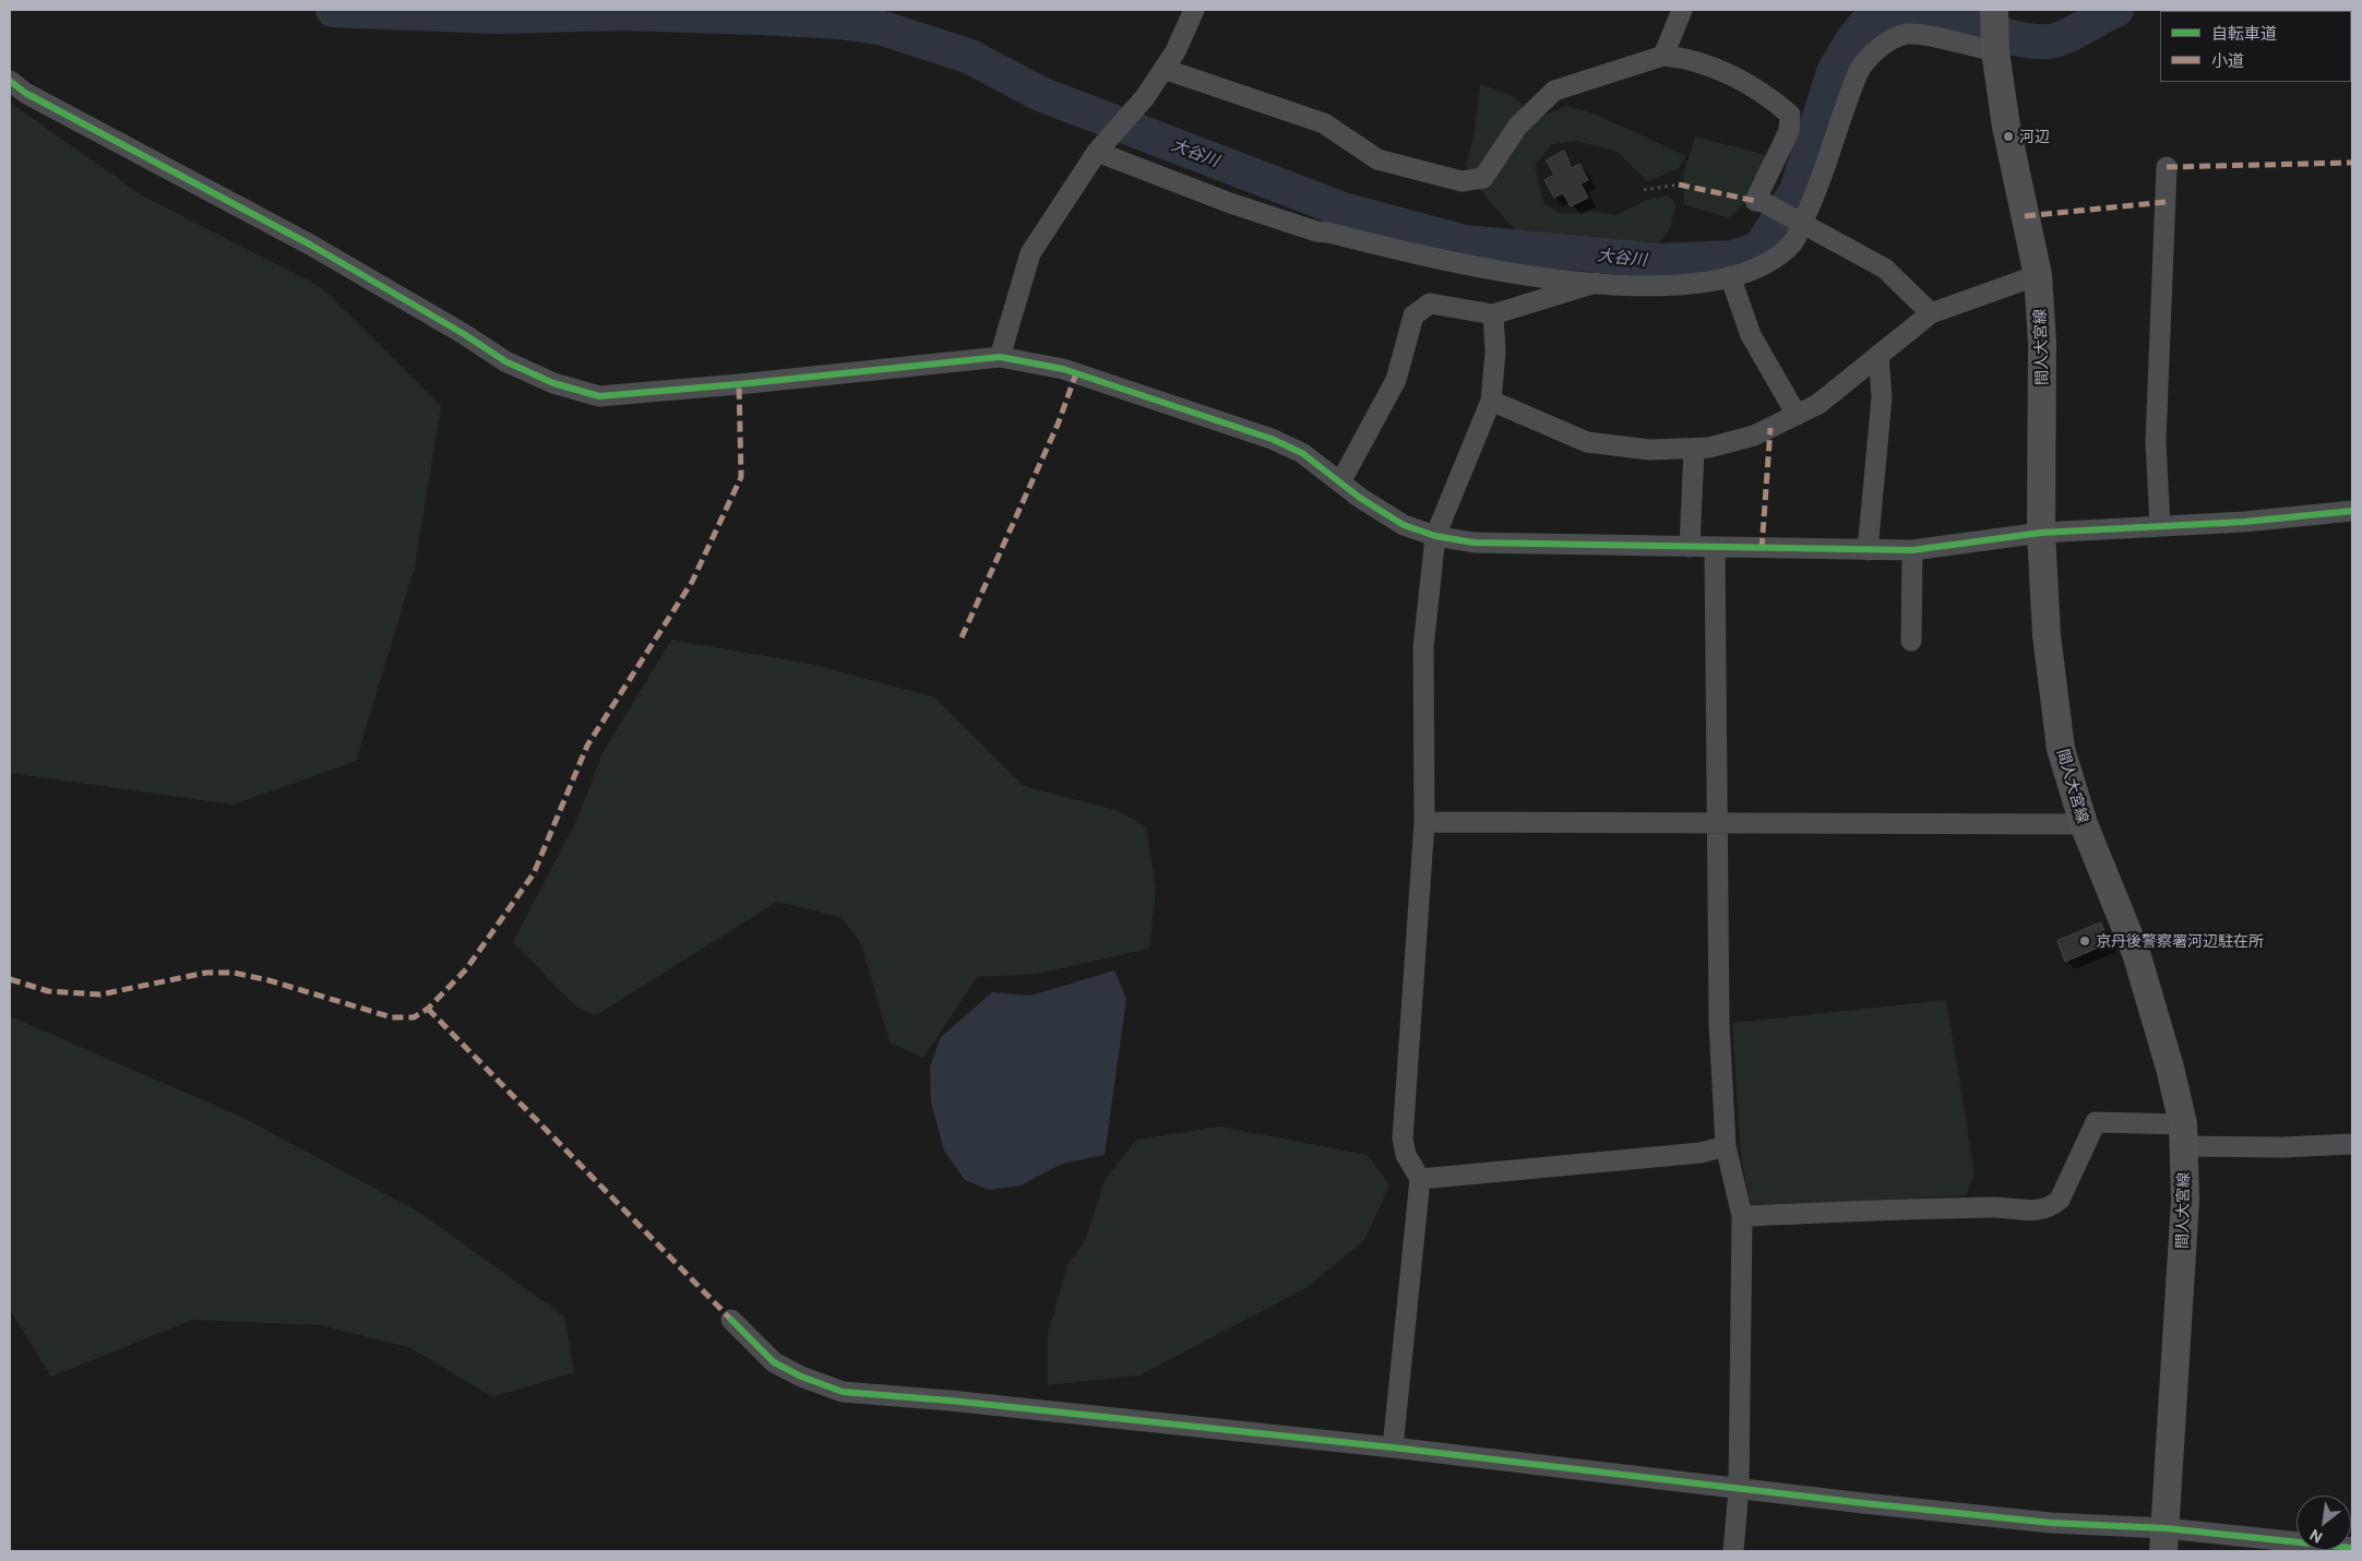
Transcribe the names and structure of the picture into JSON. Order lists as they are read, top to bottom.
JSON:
{
  "streets": {
    "main road": ["間人大宮線"]
  },
  "water": ["大谷川"],
  "places": ["河辺", "京丹後警察署河辺駐在所"],
  "legend": ["自転車道", "小道"],
  "north": "bottom left"
}
